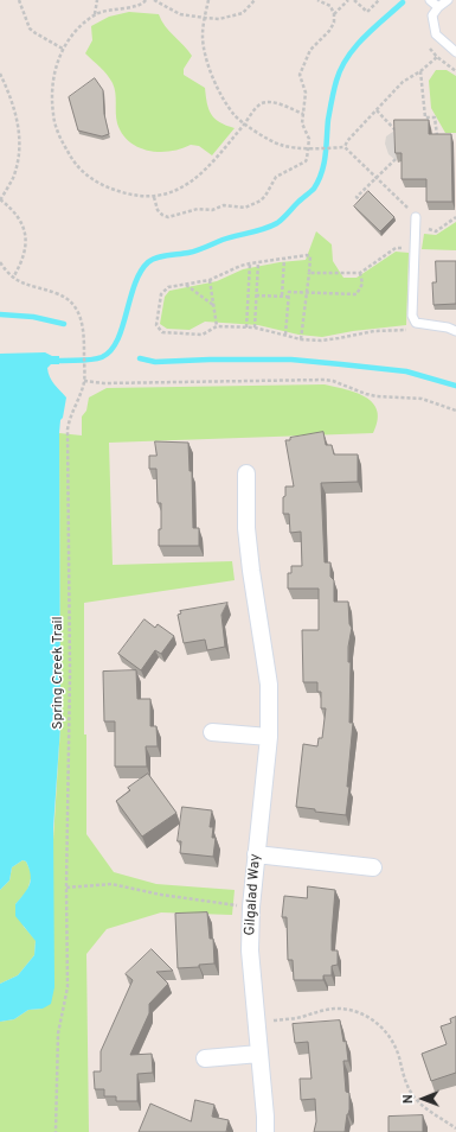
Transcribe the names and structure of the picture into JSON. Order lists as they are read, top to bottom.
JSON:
{
  "streets": {
    "street": ["Gilgalad Way"],
    "path": ["Spring Creek Trail"]
  },
  "north": "left"
}
